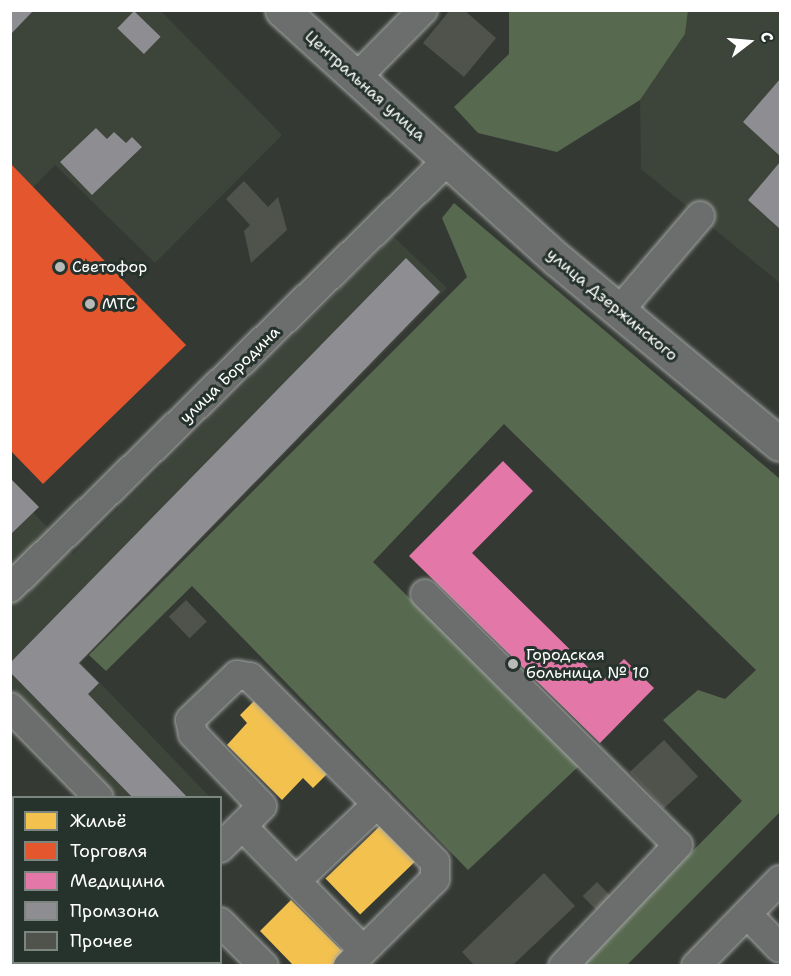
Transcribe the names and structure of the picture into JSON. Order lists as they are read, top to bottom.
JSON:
{
  "streets": {
    "main road": ["Центральная улица", "улица Дзержинского"],
    "street": ["улица Бородина"]
  },
  "crossings": [
    ["Центральная улица", "улица Дзержинского"],
    ["Центральная улица", "улица Бородина"],
    ["улица Дзержинского", "улица Бородина"]
  ],
  "places": ["Светофор", "МТС", "Городская больница № 10"],
  "legend": [
    "Жильё",
    "Торговля",
    "Медицина",
    "Промзона",
    "Прочее"
  ],
  "north": "right"
}
